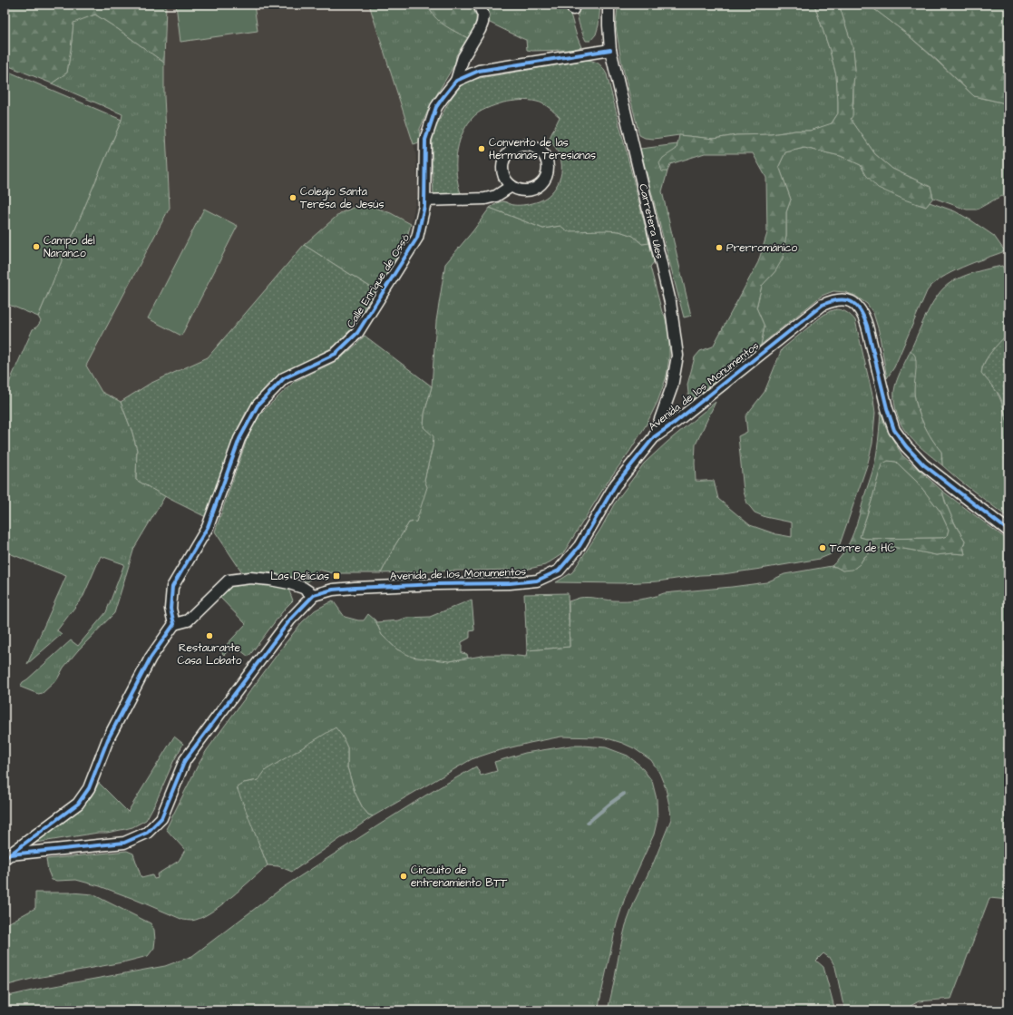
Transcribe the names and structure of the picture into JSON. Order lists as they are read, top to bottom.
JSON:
{
  "streets": {
    "street": ["Carretera Ules", "Calle Enrique de Ossó", "Avenida de los Monumentos"]
  },
  "crossings": [
    ["Carretera Ules", "Calle Enrique de Ossó"],
    ["Carretera Ules", "Avenida de los Monumentos"]
  ],
  "places": {
    "other": [
      "Convento de las Hermanas Teresianas",
      "Colegio Santa Teresa de Jesús",
      "Campo del Naranco",
      "Prerrománico",
      "Torre de HC",
      "Restaurante Casa Lobato",
      "Circuito de entrenamiento BTT"
    ],
    "transit": ["Las Delicias"]
  }
}
